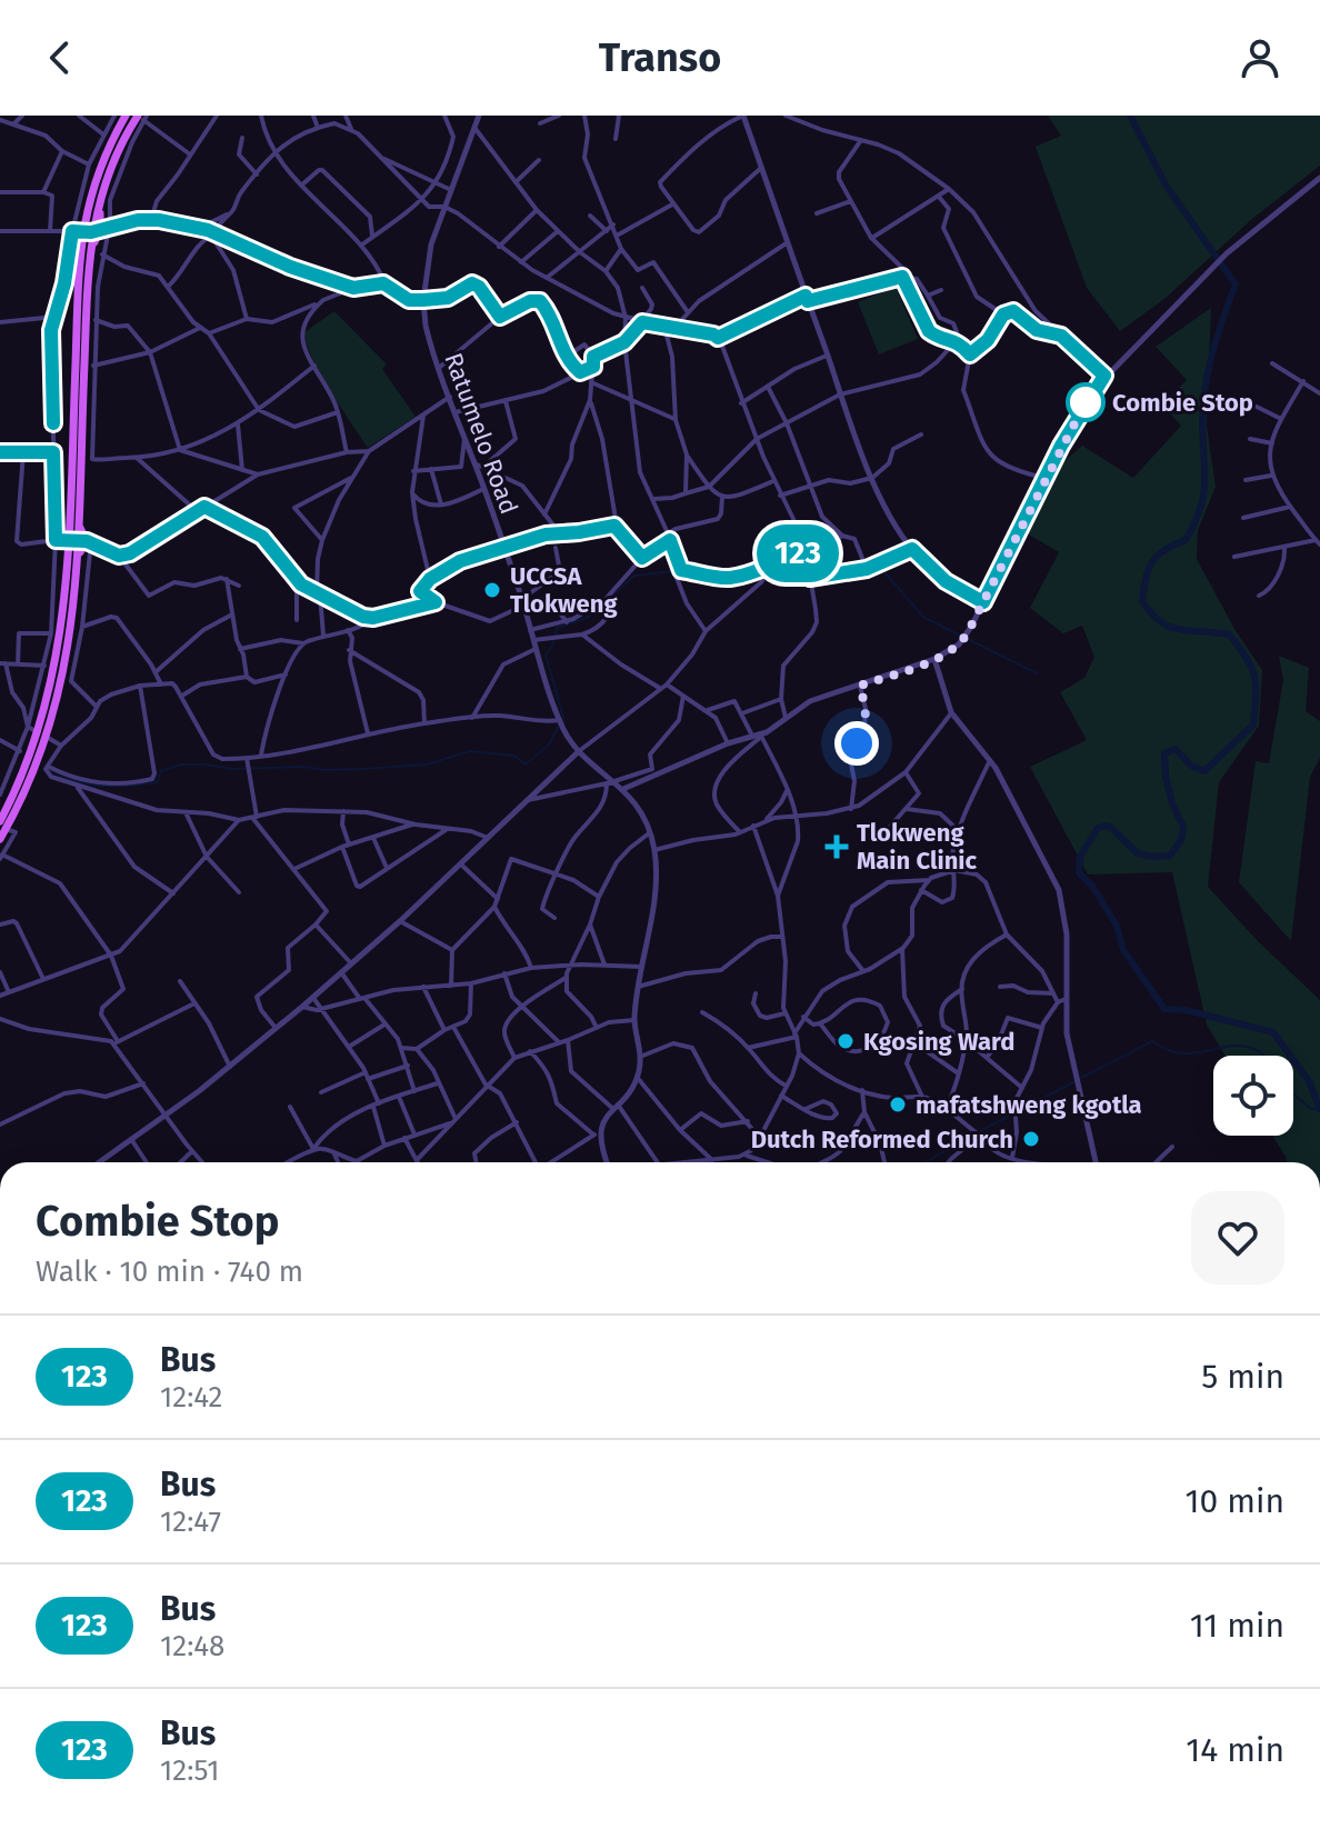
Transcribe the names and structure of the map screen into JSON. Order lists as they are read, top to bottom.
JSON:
{
  "streets": {
    "street": ["Ratumelo Road"]
  },
  "places": {
    "other": [
      "Combie Stop",
      "UCCSA Tlokweng",
      "Kgosing Ward",
      "mafatshweng kgotla",
      "Dutch Reformed Church"
    ],
    "health": ["Tlokweng Main Clinic"]
  },
  "lines": ["bus line 123"],
  "page": {
    "header": "Transo",
    "on_map": "123",
    "heading": ["Combie Stop", "Walk · 10 min · 740 m"],
    "list": [
      {
        "mark": "123",
        "name": "Bus",
        "note": "12:42",
        "value": "5 min"
      },
      {
        "mark": "123",
        "name": "Bus",
        "note": "12:47",
        "value": "10 min"
      },
      {
        "mark": "123",
        "name": "Bus",
        "note": "12:48",
        "value": "11 min"
      },
      {
        "mark": "123",
        "name": "Bus",
        "note": "12:51",
        "value": "14 min"
      }
    ]
  }
}
